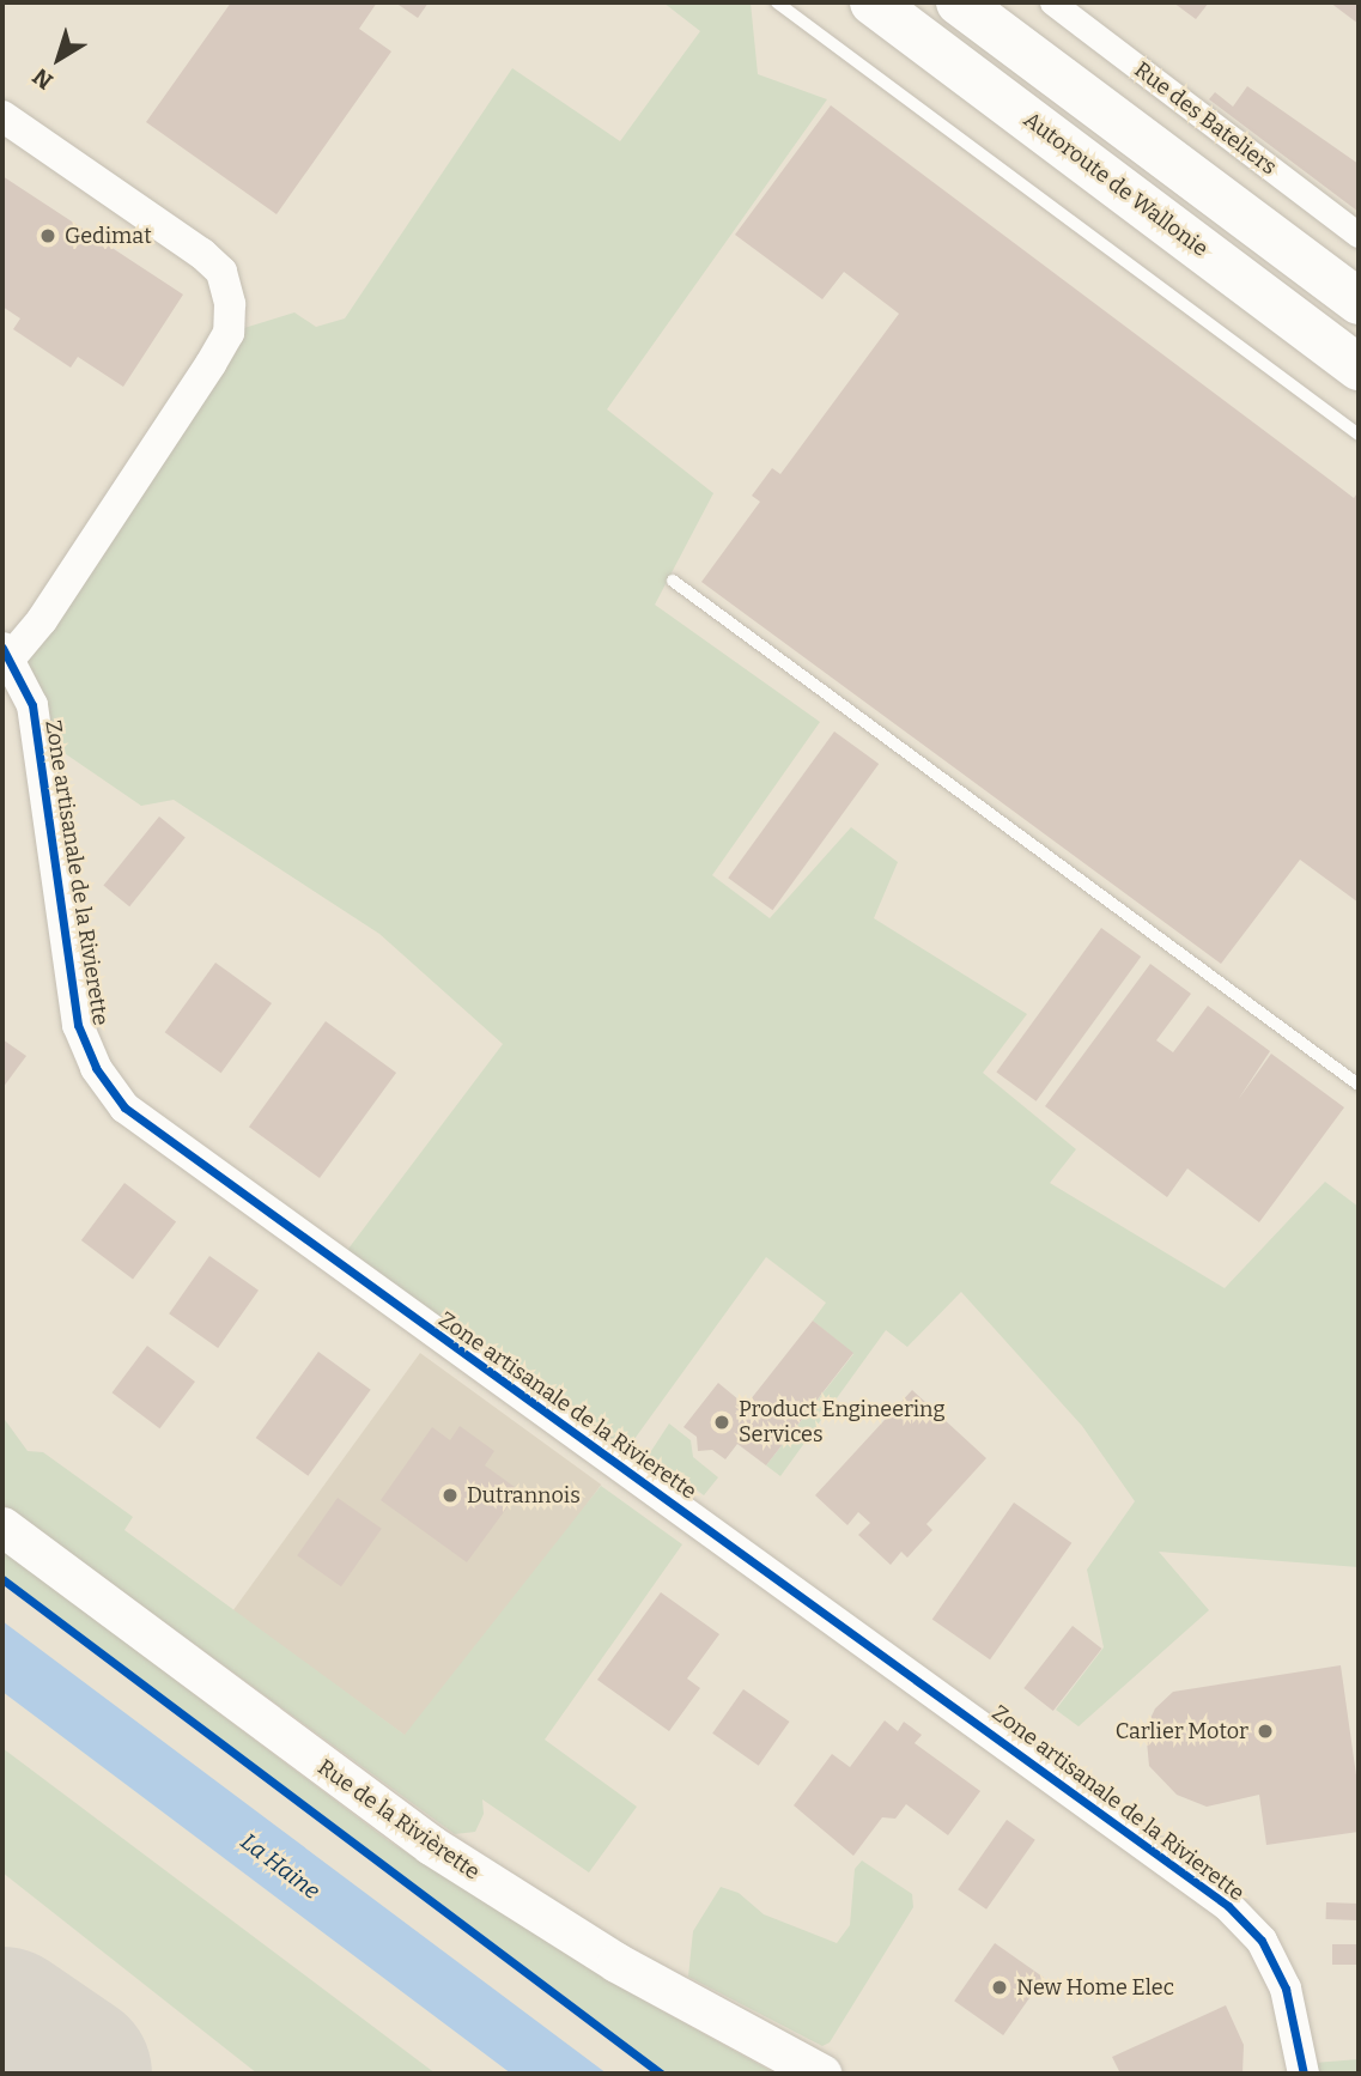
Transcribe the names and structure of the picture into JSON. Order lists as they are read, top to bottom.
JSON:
{
  "streets": {
    "highway": ["Autoroute de Wallonie"],
    "main road": ["Rue de la Rivièrette"],
    "street": ["Rue des Bateliers", "Zone artisanale de la Rivierette"]
  },
  "water": ["La Haine"],
  "places": [
    "Gedimat",
    "Product Engineering Services",
    "Dutrannois",
    "Carlier Motor",
    "New Home Elec"
  ],
  "north": "bottom left"
}
